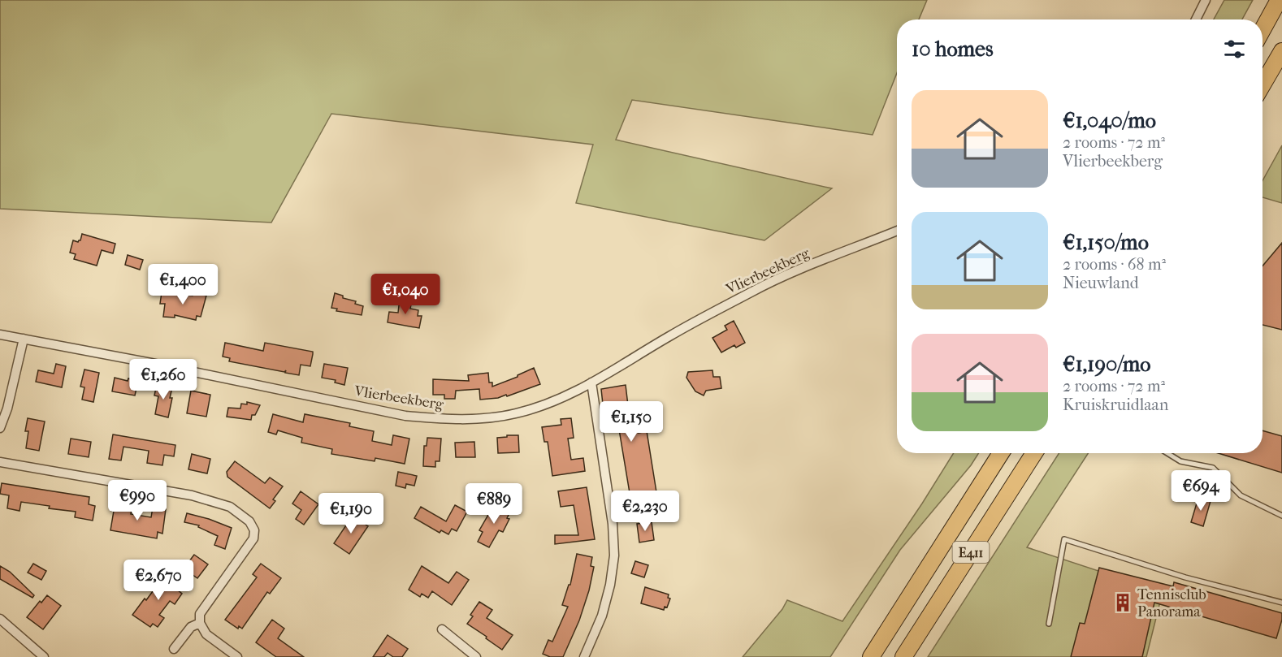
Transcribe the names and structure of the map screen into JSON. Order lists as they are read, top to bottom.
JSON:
{
  "streets": {
    "highway": ["E411"],
    "street": ["Vlierbeekberg"]
  },
  "places": {
    "building": ["Tennisclub Panorama"]
  },
  "page": {
    "heading": "10 homes",
    "list": [
      {
        "name": "€1,040/mo",
        "note": "2 rooms · 72 m² · Vlierbeekberg"
      },
      {
        "name": "€1,150/mo",
        "note": "2 rooms · 68 m² · Nieuwland"
      },
      {
        "name": "€1,190/mo",
        "note": "2 rooms · 72 m² · Kruiskruidlaan"
      }
    ],
    "price": [
      "€1,400",
      "€1,040",
      "€1,260",
      "€1,150",
      "€694",
      "€990",
      "€889",
      "€2,230",
      "€1,190",
      "€2,670"
    ]
  }
}
